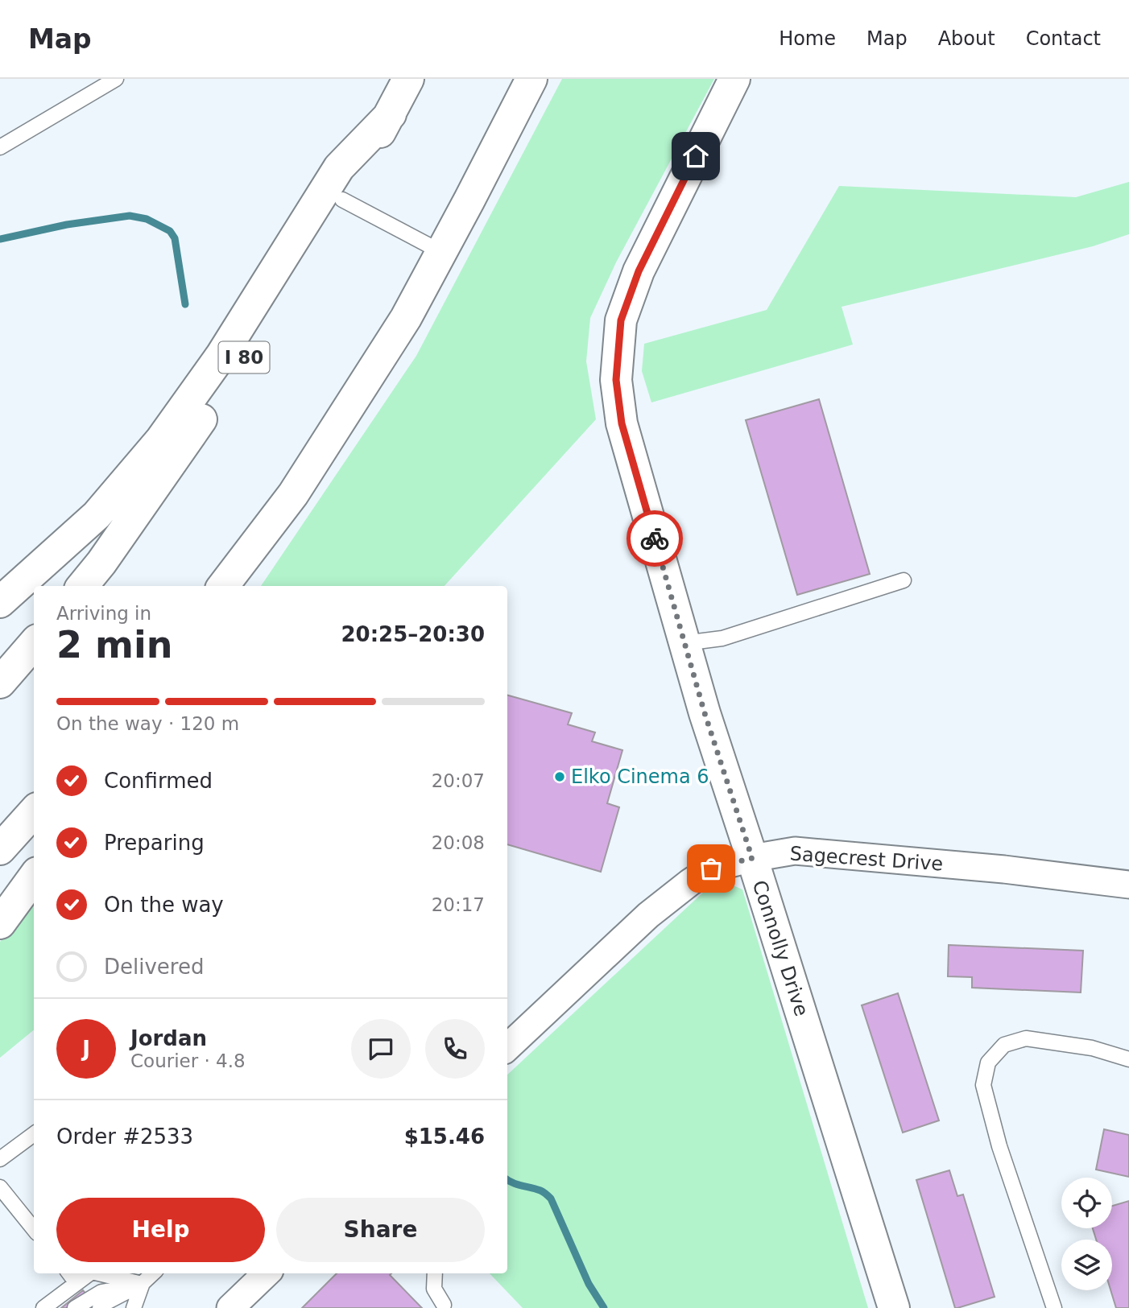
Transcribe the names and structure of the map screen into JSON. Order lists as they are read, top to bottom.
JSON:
{
  "streets": {
    "main road": ["I 80", "Connolly Drive"],
    "street": ["Sagecrest Drive"]
  },
  "crossings": [
    ["Sagecrest Drive", "Connolly Drive"]
  ],
  "places": ["Elko Cinema 6"],
  "page": {
    "header": "Map",
    "nav": [
      "Home",
      "Map",
      "About",
      "Contact"
    ],
    "heading": ["2 min", "Arriving in", "20:25–20:30"],
    "panel": [
      "Jordan",
      "Courier · 4.8",
      "Order #2533",
      "$15.46"
    ],
    "bar": "On the way · 120 m",
    "list": [
      ["Confirmed", "20:07"],
      ["Preparing", "20:08"],
      ["On the way", "20:17"],
      "Delivered"
    ],
    "round": "J",
    "buttons": ["Help", "Share"]
  }
}
